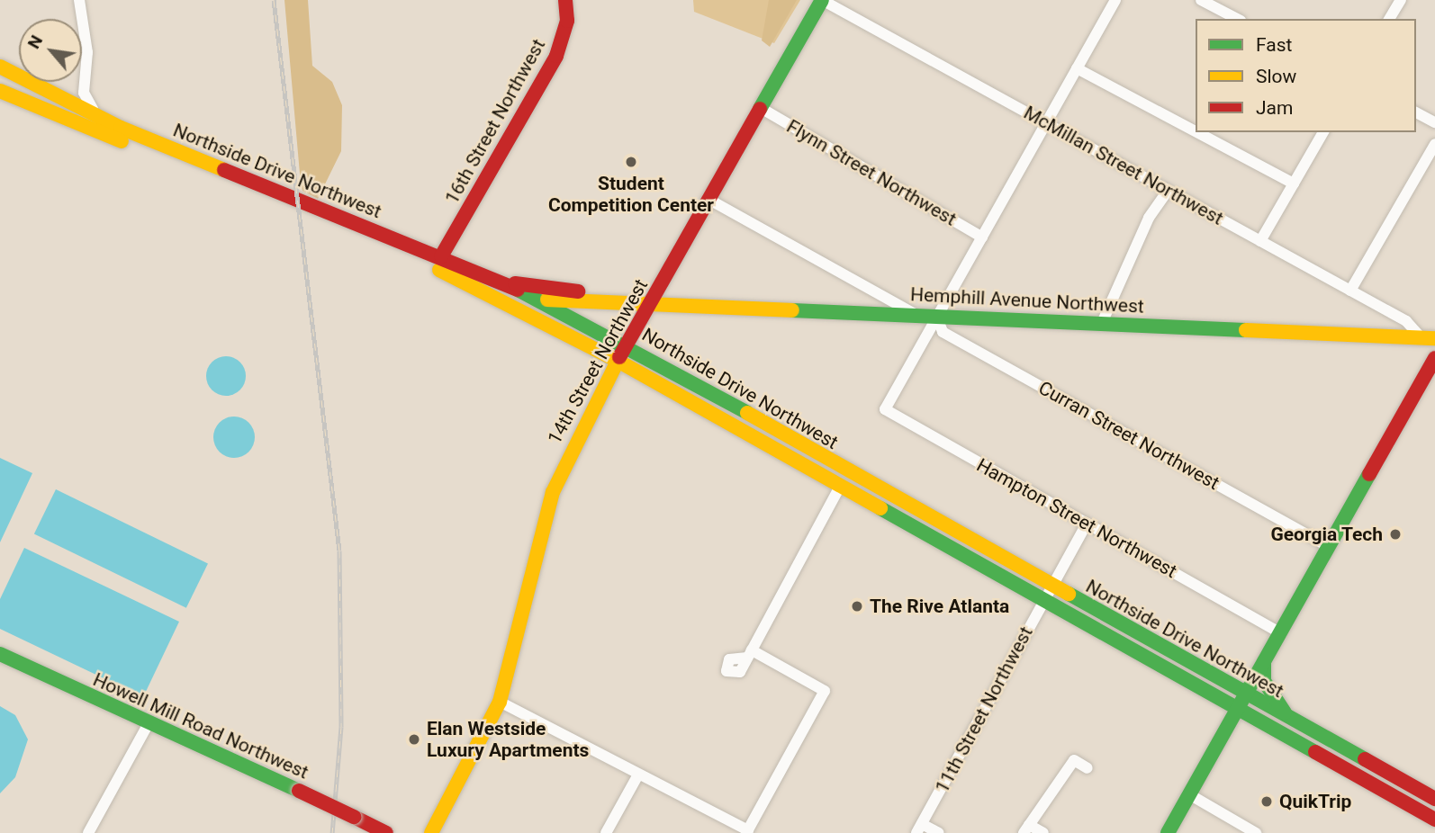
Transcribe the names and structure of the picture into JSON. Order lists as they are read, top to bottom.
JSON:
{
  "streets": {
    "main road": [
      "16th Street Northwest",
      "Northside Drive Northwest",
      "Hemphill Avenue Northwest",
      "14th Street Northwest",
      "Howell Mill Road Northwest"
    ],
    "street": [
      "McMillan Street Northwest",
      "Flynn Street Northwest",
      "Curran Street Northwest",
      "Hampton Street Northwest",
      "11th Street Northwest"
    ]
  },
  "crossings": [
    ["16th Street Northwest", "Northside Drive Northwest"],
    ["McMillan Street Northwest", "Hemphill Avenue Northwest"],
    ["McMillan Street Northwest", "14th Street Northwest"],
    ["Northside Drive Northwest", "Hemphill Avenue Northwest"],
    ["Northside Drive Northwest", "14th Street Northwest"],
    ["Northside Drive Northwest", "11th Street Northwest"],
    ["Flynn Street Northwest", "14th Street Northwest"],
    ["Hemphill Avenue Northwest", "14th Street Northwest"],
    ["Hemphill Avenue Northwest", "Curran Street Northwest"],
    ["Hemphill Avenue Northwest", "Hampton Street Northwest"],
    ["Curran Street Northwest", "Hampton Street Northwest"],
    ["Hampton Street Northwest", "11th Street Northwest"]
  ],
  "places": [
    "Student Competition Center",
    "Georgia Tech",
    "The Rive Atlanta",
    "Elan Westside Luxury Apartments",
    "QuikTrip"
  ],
  "legend": ["Fast", "Slow", "Jam"],
  "north": "top left"
}
